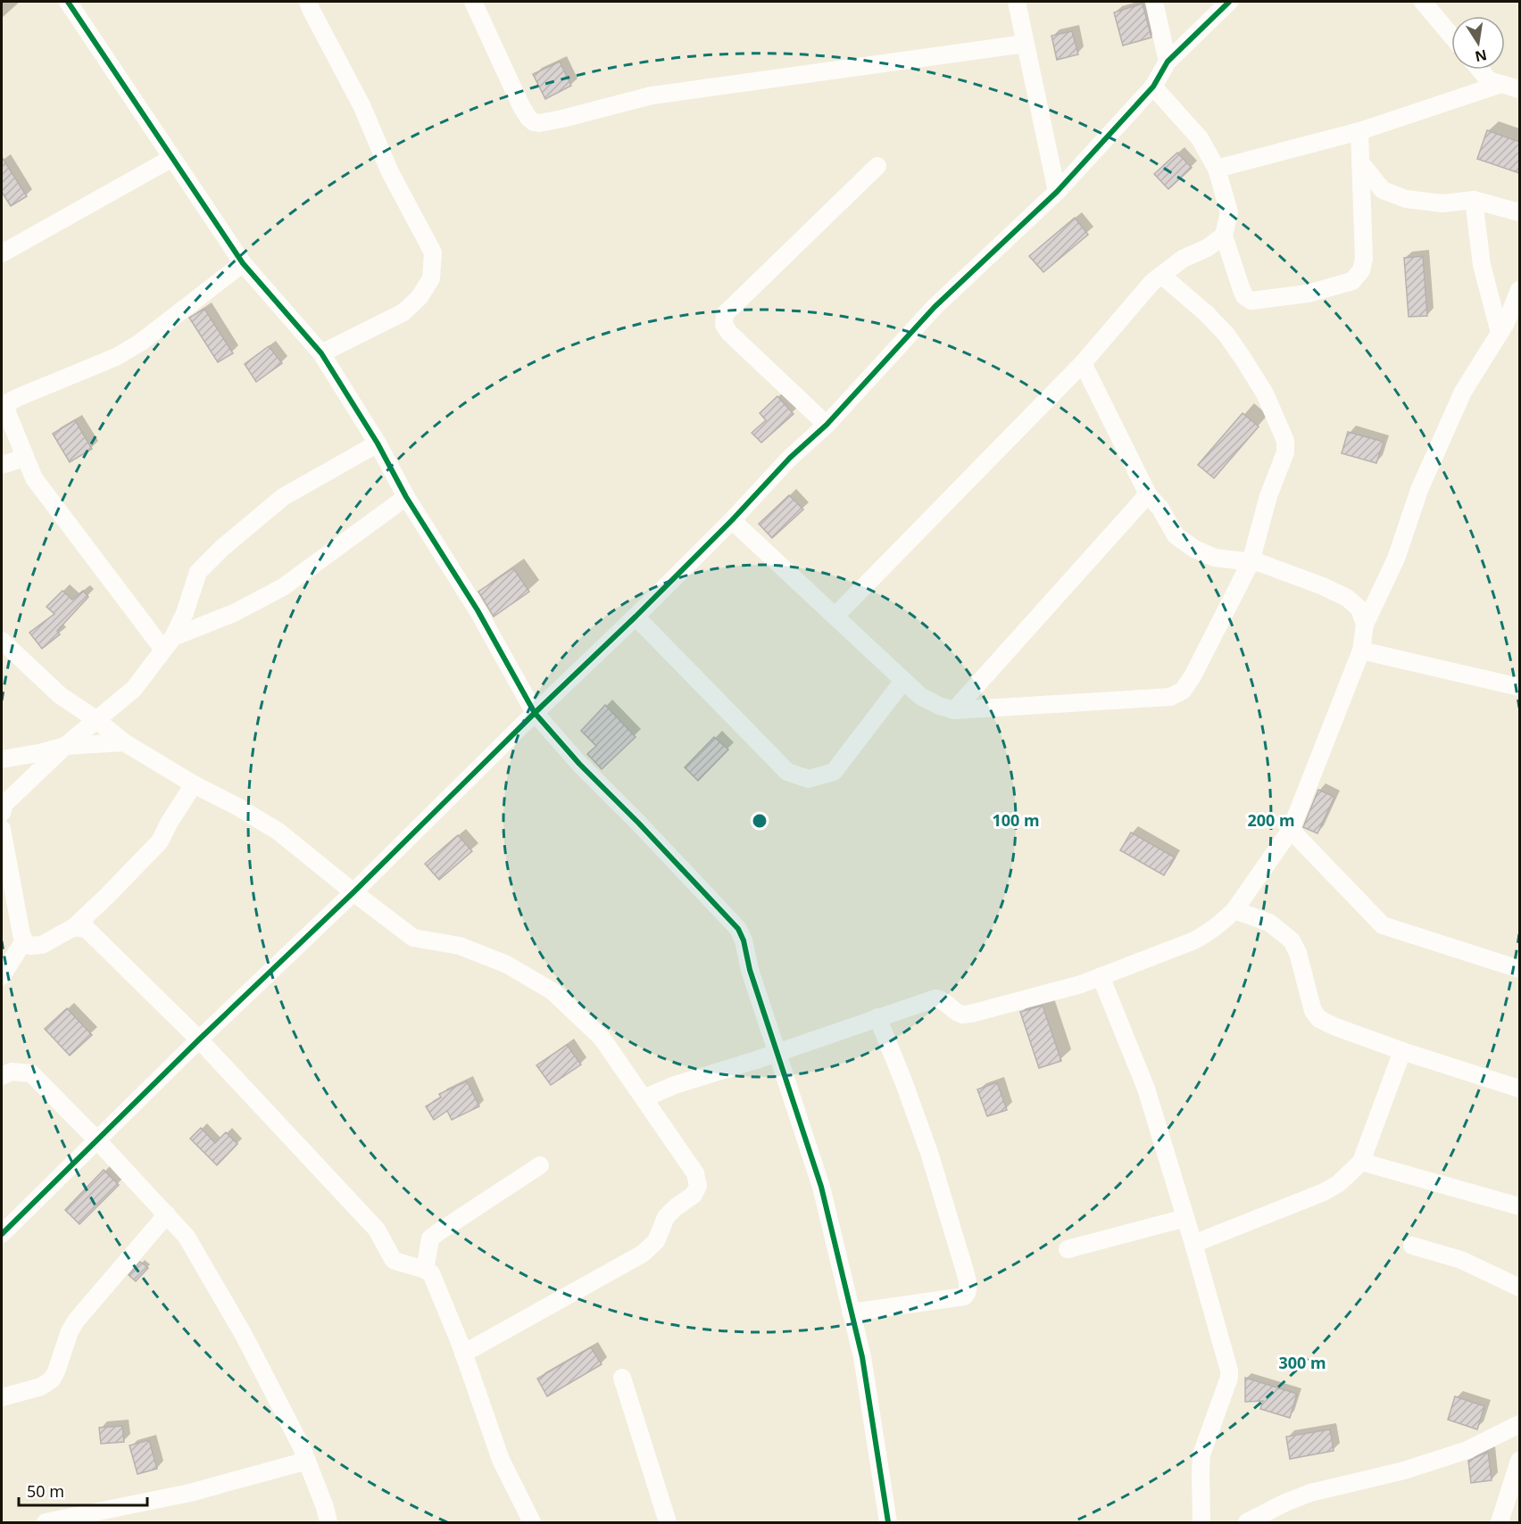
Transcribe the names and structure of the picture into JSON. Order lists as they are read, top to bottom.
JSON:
{
  "scale_bar": "50 m",
  "north": "bottom",
  "rings": ["100 m", "200 m", "300 m"]
}
